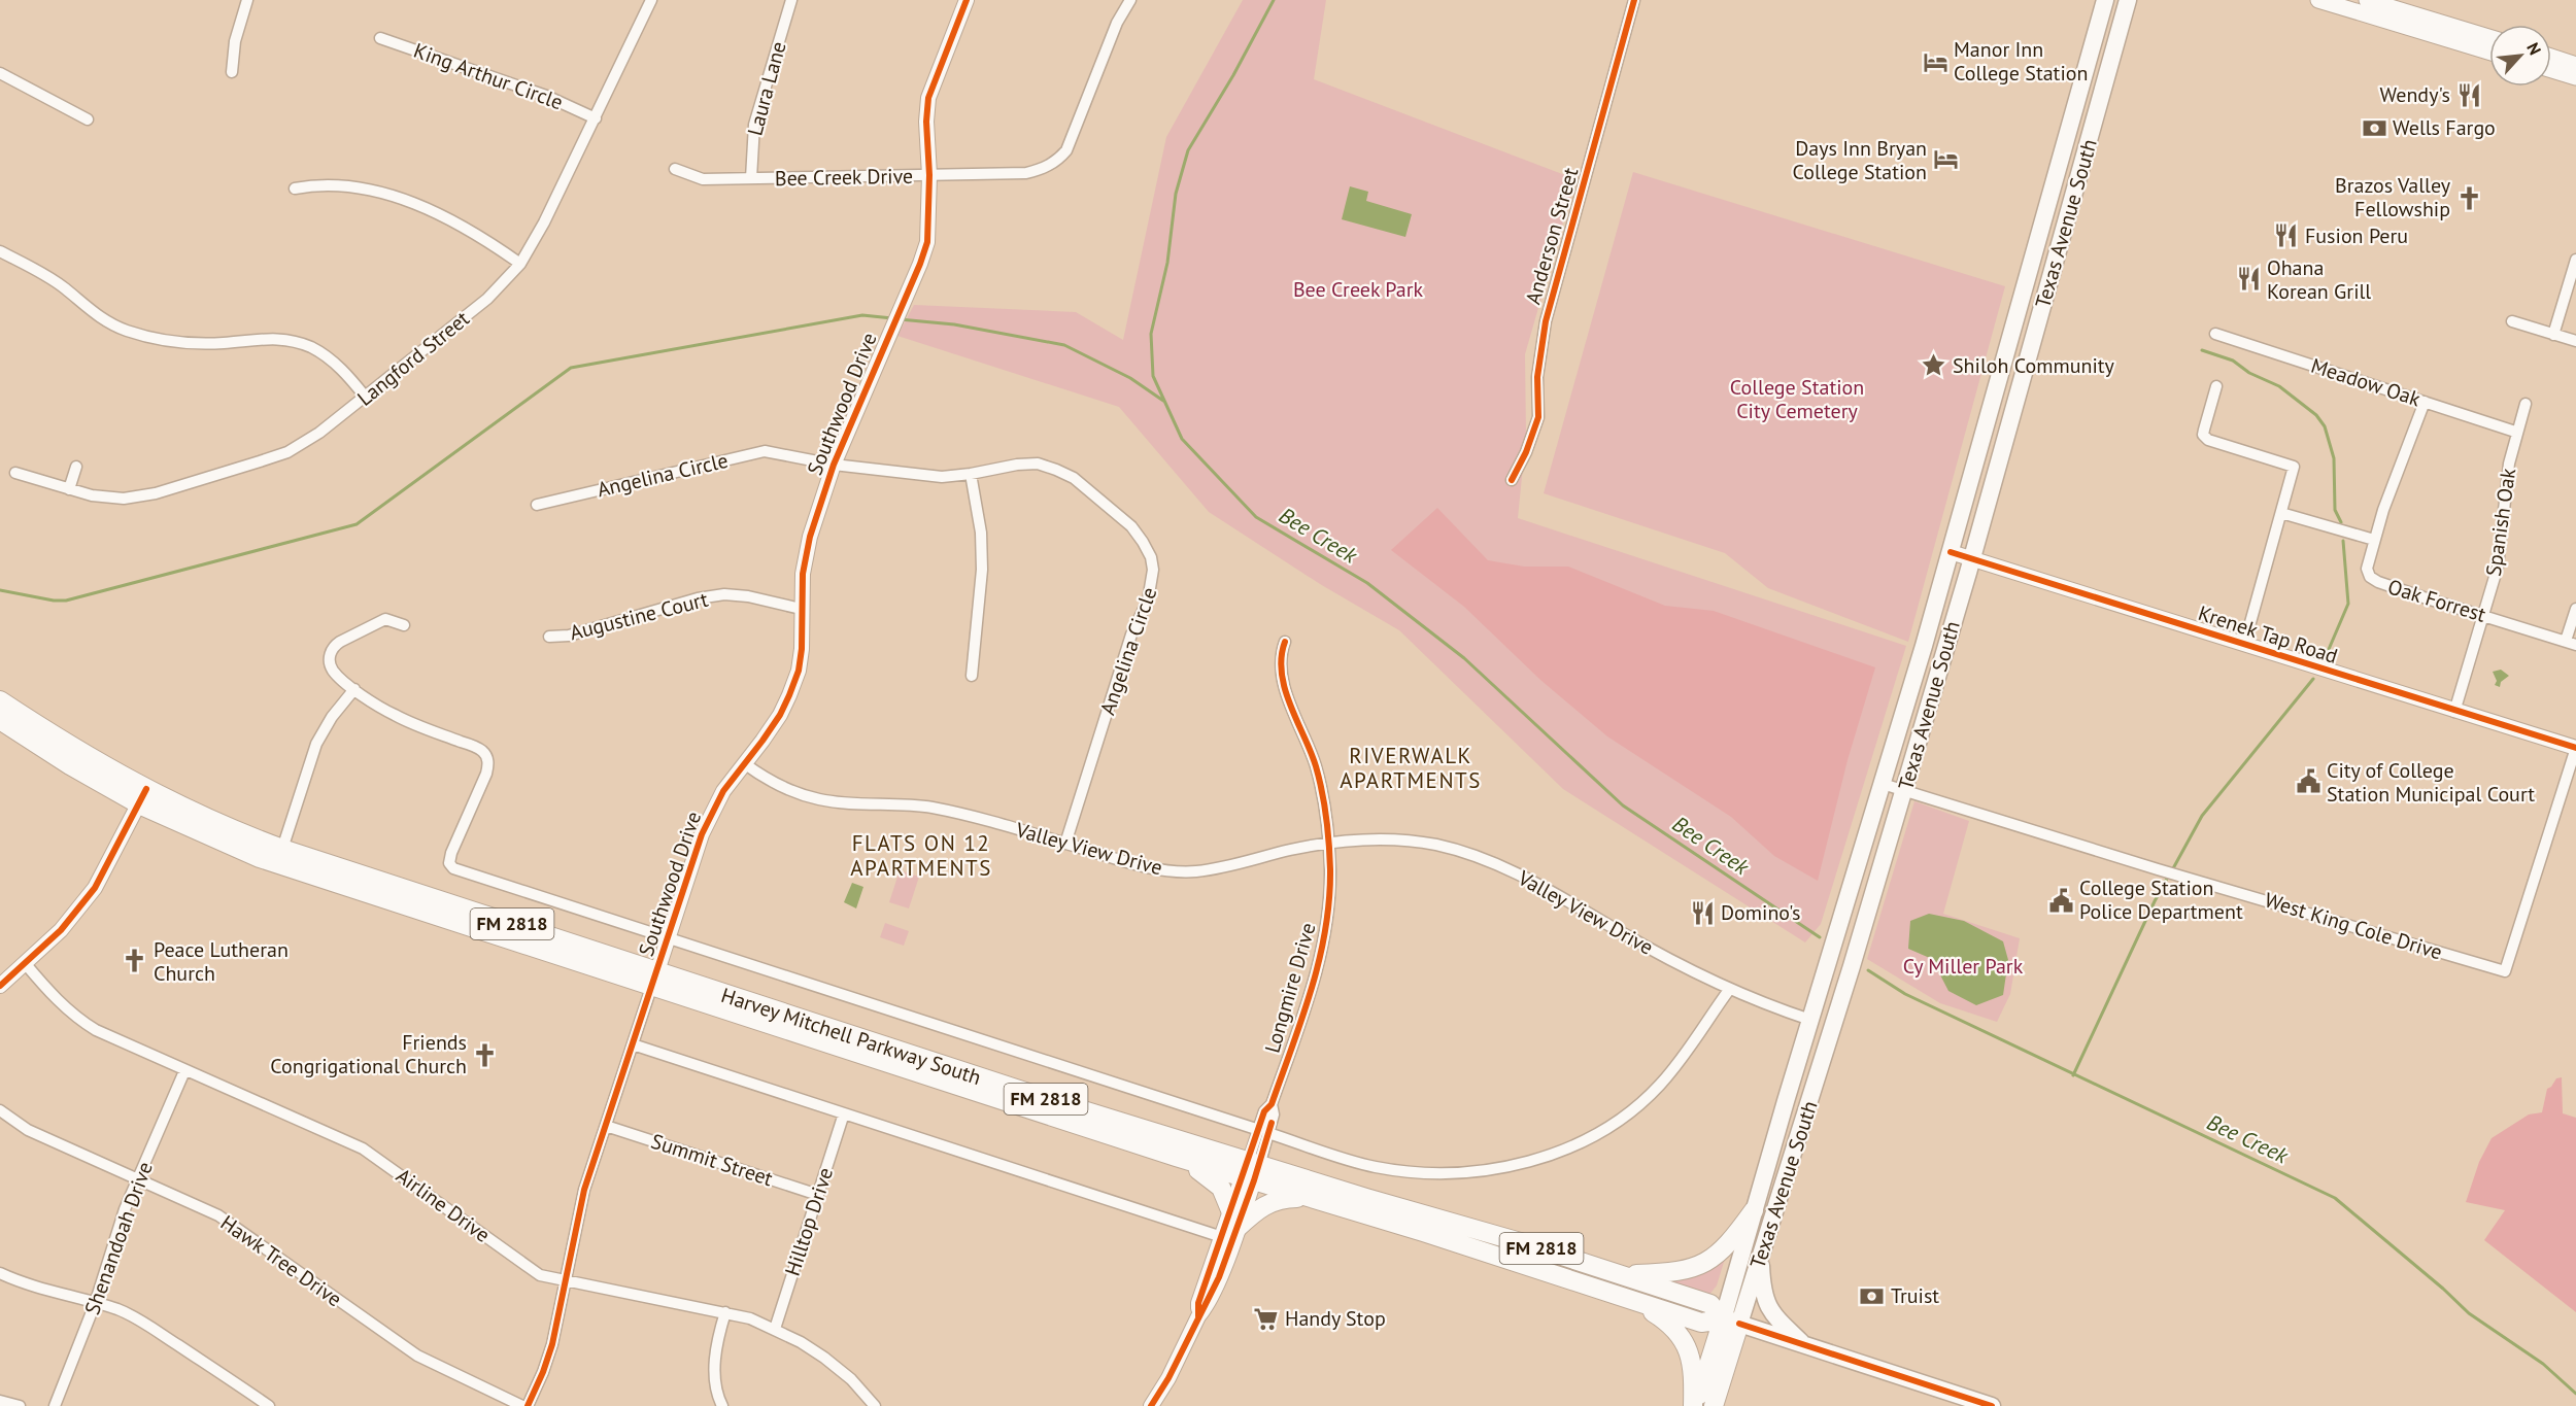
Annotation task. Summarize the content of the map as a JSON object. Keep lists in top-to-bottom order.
{
  "streets": {
    "highway": ["Texas Avenue South", "FM 2818", "Harvey Mitchell Parkway South"],
    "street": [
      "King Arthur Circle",
      "Laura Lane",
      "Bee Creek Drive",
      "Anderson Street",
      "Langford Street",
      "Meadow Oak",
      "Southwood Drive",
      "Angelina Circle",
      "Spanish Oak",
      "Oak Forrest",
      "Augustine Court",
      "Krenek Tap Road",
      "Valley View Drive",
      "West King Cole Drive",
      "Longmire Drive",
      "Summit Street",
      "Airline Drive",
      "Hilltop Drive",
      "Shenandoah Drive",
      "Hawk Tree Drive"
    ]
  },
  "crossings": [
    ["King Arthur Circle", "Langford Street"],
    ["Laura Lane", "Bee Creek Drive"],
    ["Bee Creek Drive", "Southwood Drive"],
    ["Texas Avenue South", "Krenek Tap Road"],
    ["Texas Avenue South", "Valley View Drive"],
    ["Texas Avenue South", "West King Cole Drive"],
    ["Texas Avenue South", "Harvey Mitchell Parkway South"],
    ["Meadow Oak", "Spanish Oak"],
    ["Meadow Oak", "Oak Forrest"],
    ["Southwood Drive", "Angelina Circle"],
    ["Southwood Drive", "Augustine Court"],
    ["Southwood Drive", "Valley View Drive"],
    ["Southwood Drive", "Harvey Mitchell Parkway South"],
    ["Southwood Drive", "Summit Street"],
    ["Southwood Drive", "Airline Drive"],
    ["Angelina Circle", "Valley View Drive"],
    ["Spanish Oak", "Oak Forrest"],
    ["Spanish Oak", "Krenek Tap Road"],
    ["Krenek Tap Road", "West King Cole Drive"],
    ["Valley View Drive", "Longmire Drive"],
    ["Longmire Drive", "Harvey Mitchell Parkway South"],
    ["Summit Street", "Hilltop Drive"],
    ["Airline Drive", "Hilltop Drive"],
    ["Airline Drive", "Shenandoah Drive"],
    ["Shenandoah Drive", "Hawk Tree Drive"]
  ],
  "districts": ["RIVERWALK APARTMENTS", "FLATS ON 12 APARTMENTS"],
  "water": ["Bee Creek"],
  "parks": ["Bee Creek Park", "College Station City Cemetery", "Cy Miller Park"],
  "places": {
    "hotel": ["Manor Inn College Station", "Days Inn Bryan College Station"],
    "restaurant": [
      "Wendy's",
      "Fusion Peru",
      "Ohana Korean Grill",
      "Domino's"
    ],
    "bank": ["Wells Fargo", "Truist"],
    "church": ["Brazos Valley Fellowship", "Peace Lutheran Church", "Friends Congrigational Church"],
    "place": ["Shiloh Community"],
    "public building": ["City of College Station Municipal Court", "College Station Police Department"],
    "supermarket": ["Handy Stop"]
  },
  "north": "top right"
}
